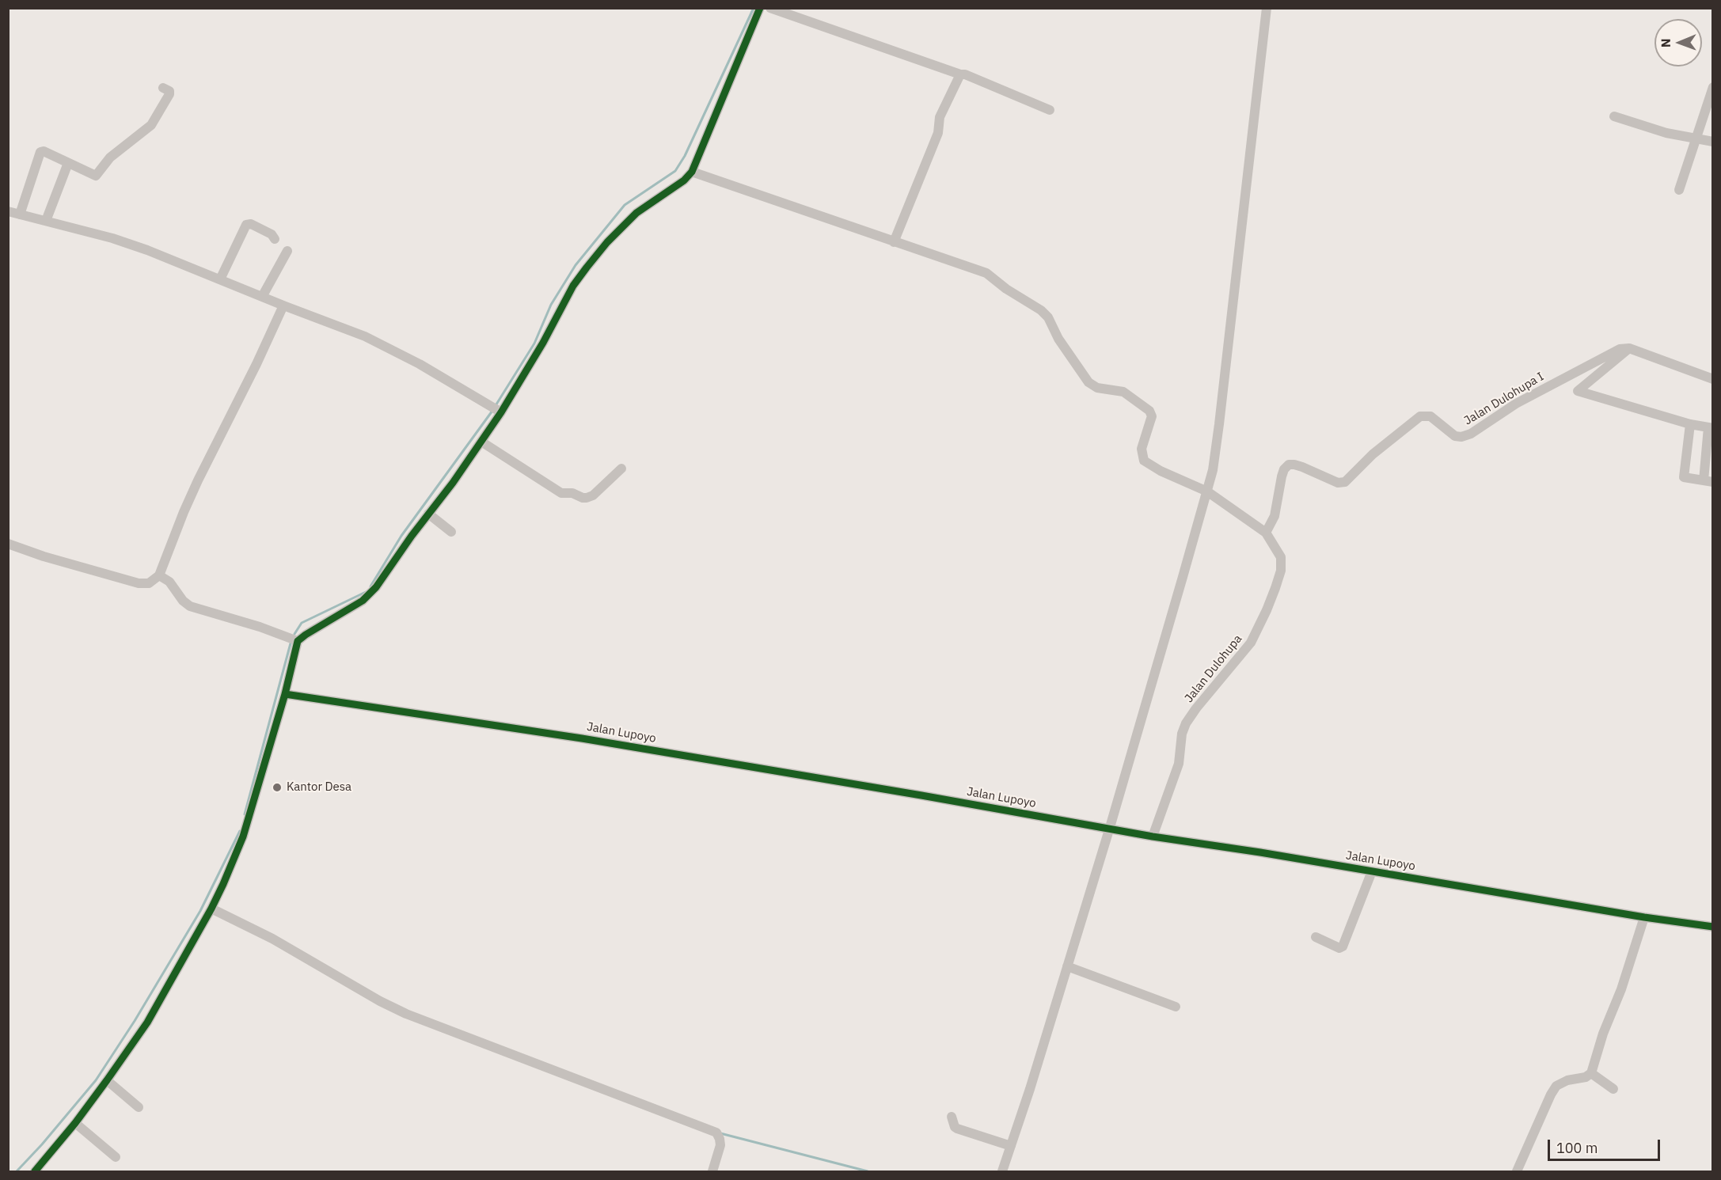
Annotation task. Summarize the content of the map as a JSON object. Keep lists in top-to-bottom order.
{
  "streets": {
    "street": ["Jalan Dulohupa I", "Jalan Dulohupa", "Jalan Lupoyo"]
  },
  "crossings": [
    ["Jalan Dulohupa I", "Jalan Dulohupa"],
    ["Jalan Dulohupa", "Jalan Lupoyo"]
  ],
  "places": ["Kantor Desa"],
  "scale_bar": "100 m",
  "north": "left"
}
